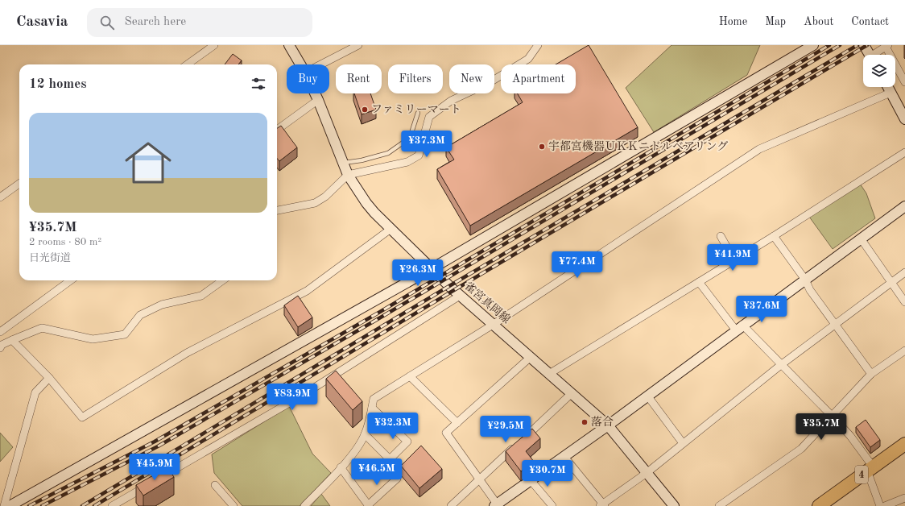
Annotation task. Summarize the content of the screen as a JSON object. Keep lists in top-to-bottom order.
{
  "streets": {
    "highway": ["4"],
    "street": ["雀宮真岡線"]
  },
  "places": ["ファミリーマート", "宇都宮機器ＵＫＫニドルベアリング", "落合"],
  "page": {
    "header": "Casavia",
    "search": "Search here",
    "nav": [
      "Home",
      "Map",
      "About",
      "Contact"
    ],
    "chip": [
      "Buy",
      "Rent",
      "Filters",
      "New",
      "Apartment"
    ],
    "heading": "12 homes",
    "list": [
      {
        "name": "¥35.7M",
        "note": "2 rooms · 80 m² · 日光街道"
      }
    ],
    "price": [
      "¥37.3M",
      "¥41.9M",
      "¥77.4M",
      "¥26.3M",
      "¥37.6M",
      "¥83.9M",
      "¥32.3M",
      "¥35.7M",
      "¥29.5M",
      "¥45.9M",
      "¥46.5M",
      "¥30.7M"
    ]
  }
}
